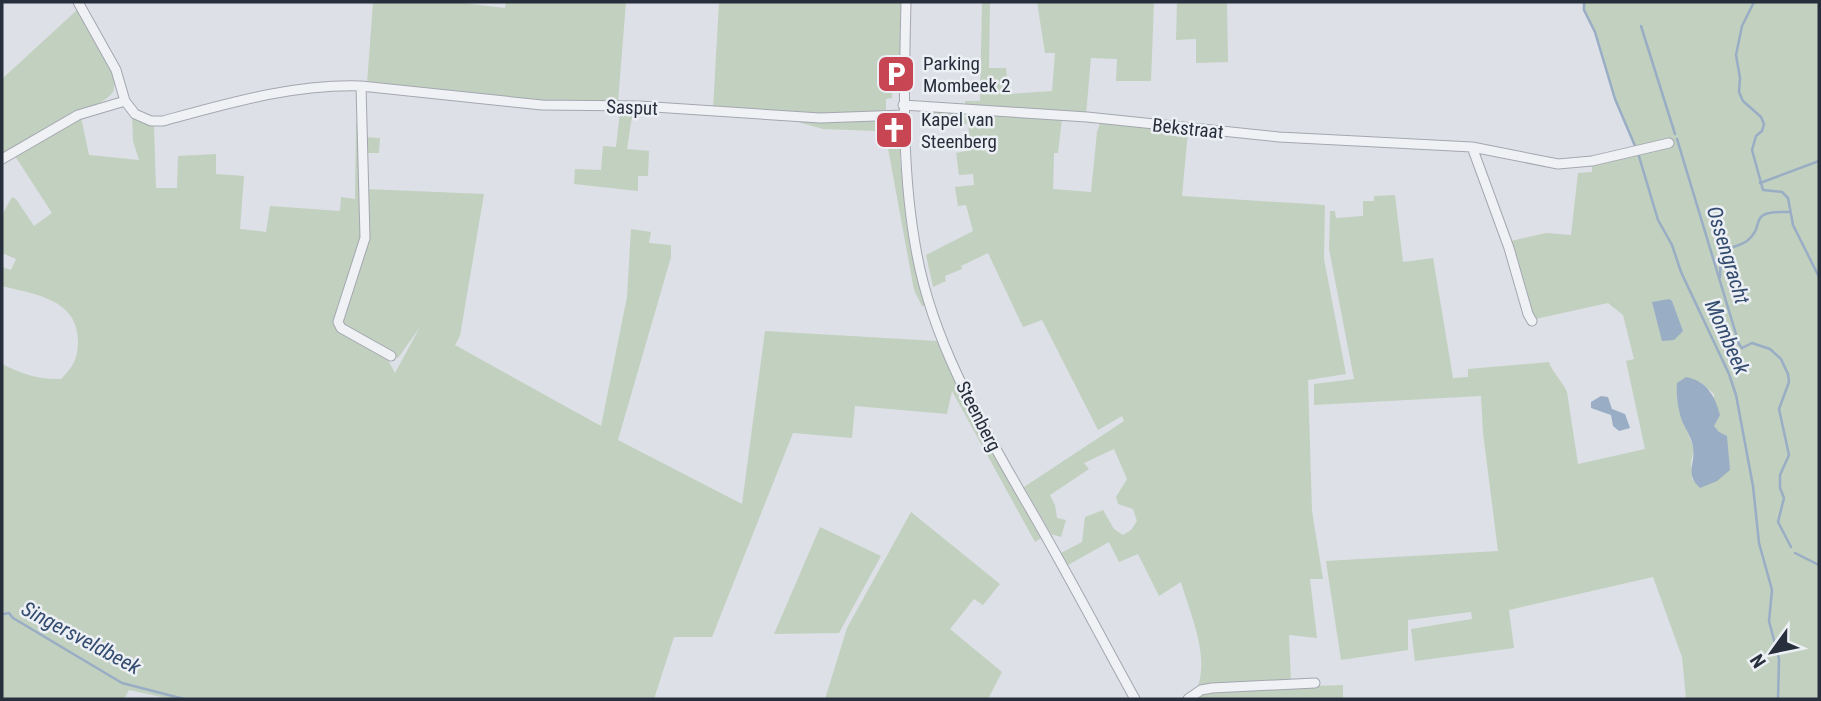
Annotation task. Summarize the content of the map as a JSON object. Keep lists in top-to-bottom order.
{
  "streets": {
    "street": ["Sasput", "Bekstraat", "Steenberg"]
  },
  "crossings": [
    ["Sasput", "Bekstraat"],
    ["Sasput", "Steenberg"],
    ["Bekstraat", "Steenberg"]
  ],
  "water": ["Ossengracht", "Mombeek", "Singersveldbeek"],
  "places": {
    "parking": ["Parking Mombeek 2"],
    "church": ["Kapel van Steenberg"]
  },
  "north": "bottom left"
}
